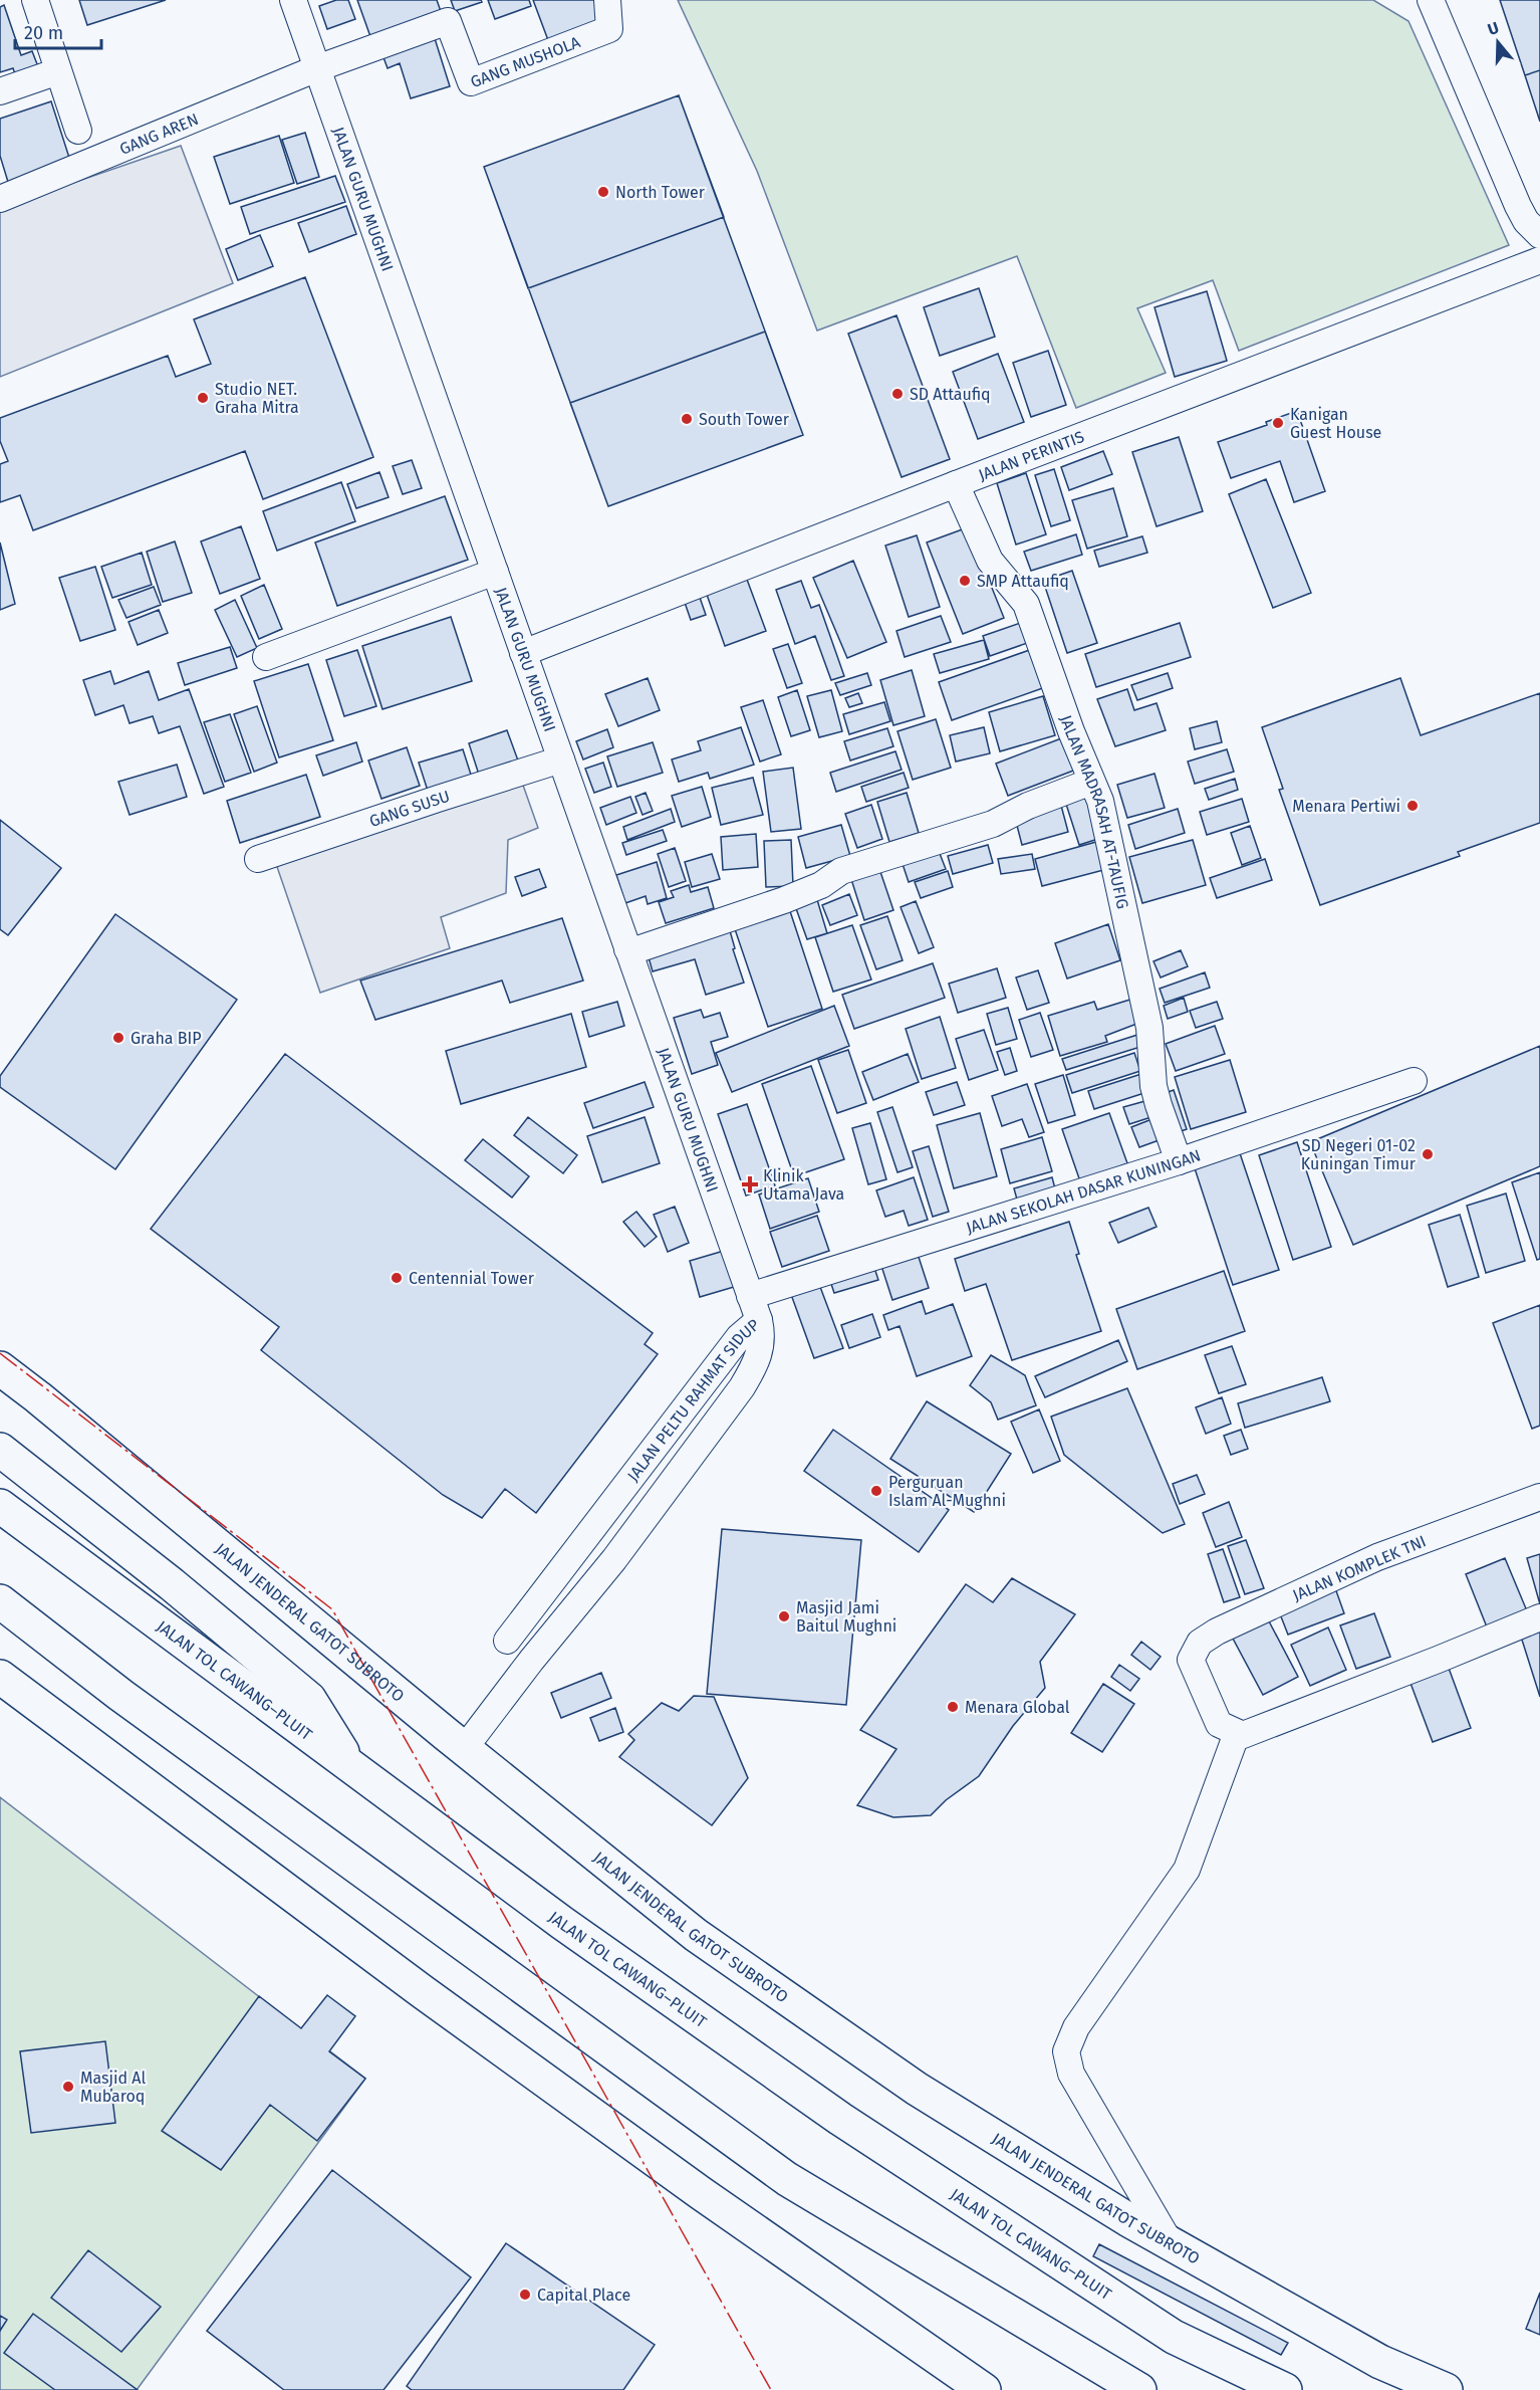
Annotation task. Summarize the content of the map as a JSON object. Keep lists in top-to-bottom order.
{
  "streets": {
    "highway": ["JALAN JENDERAL GATOT SUBROTO", "JALAN TOL CAWANG–PLUIT"],
    "street": [
      "GANG MUSHOLA",
      "GANG AREN",
      "JALAN GURU MUGHNI",
      "JALAN PERINTIS",
      "GANG SUSU",
      "JALAN MADRASAH AT-TAUFIG",
      "JALAN SEKOLAH DASAR KUNINGAN",
      "JALAN PELTU RAHMAT SIDUP",
      "JALAN KOMPLEK TNI"
    ]
  },
  "crossings": [
    ["GANG MUSHOLA", "GANG AREN"],
    ["GANG MUSHOLA", "JALAN GURU MUGHNI"],
    ["GANG AREN", "JALAN GURU MUGHNI"],
    ["JALAN GURU MUGHNI", "JALAN PERINTIS"],
    ["JALAN GURU MUGHNI", "GANG SUSU"],
    ["JALAN GURU MUGHNI", "JALAN SEKOLAH DASAR KUNINGAN"],
    ["JALAN GURU MUGHNI", "JALAN PELTU RAHMAT SIDUP"],
    ["JALAN PERINTIS", "JALAN MADRASAH AT-TAUFIG"],
    ["JALAN MADRASAH AT-TAUFIG", "JALAN SEKOLAH DASAR KUNINGAN"],
    ["JALAN SEKOLAH DASAR KUNINGAN", "JALAN PELTU RAHMAT SIDUP"],
    ["JALAN PELTU RAHMAT SIDUP", "JALAN JENDERAL GATOT SUBROTO"]
  ],
  "places": {
    "other": [
      "North Tower",
      "SD Attaufiq",
      "Studio NET. Graha Mitra",
      "South Tower",
      "Kanigan Guest House",
      "SMP Attaufiq",
      "Menara Pertiwi",
      "Graha BIP",
      "SD Negeri 01-02 Kuningan Timur",
      "Centennial Tower",
      "Perguruan Islam Al-Mughni",
      "Masjid Jami Baitul Mughni",
      "Menara Global",
      "Masjid Al Mubaroq",
      "Capital Place"
    ],
    "health": ["Klinik Utama Java"]
  },
  "scale_bar": "20 m",
  "north": "top"
}
